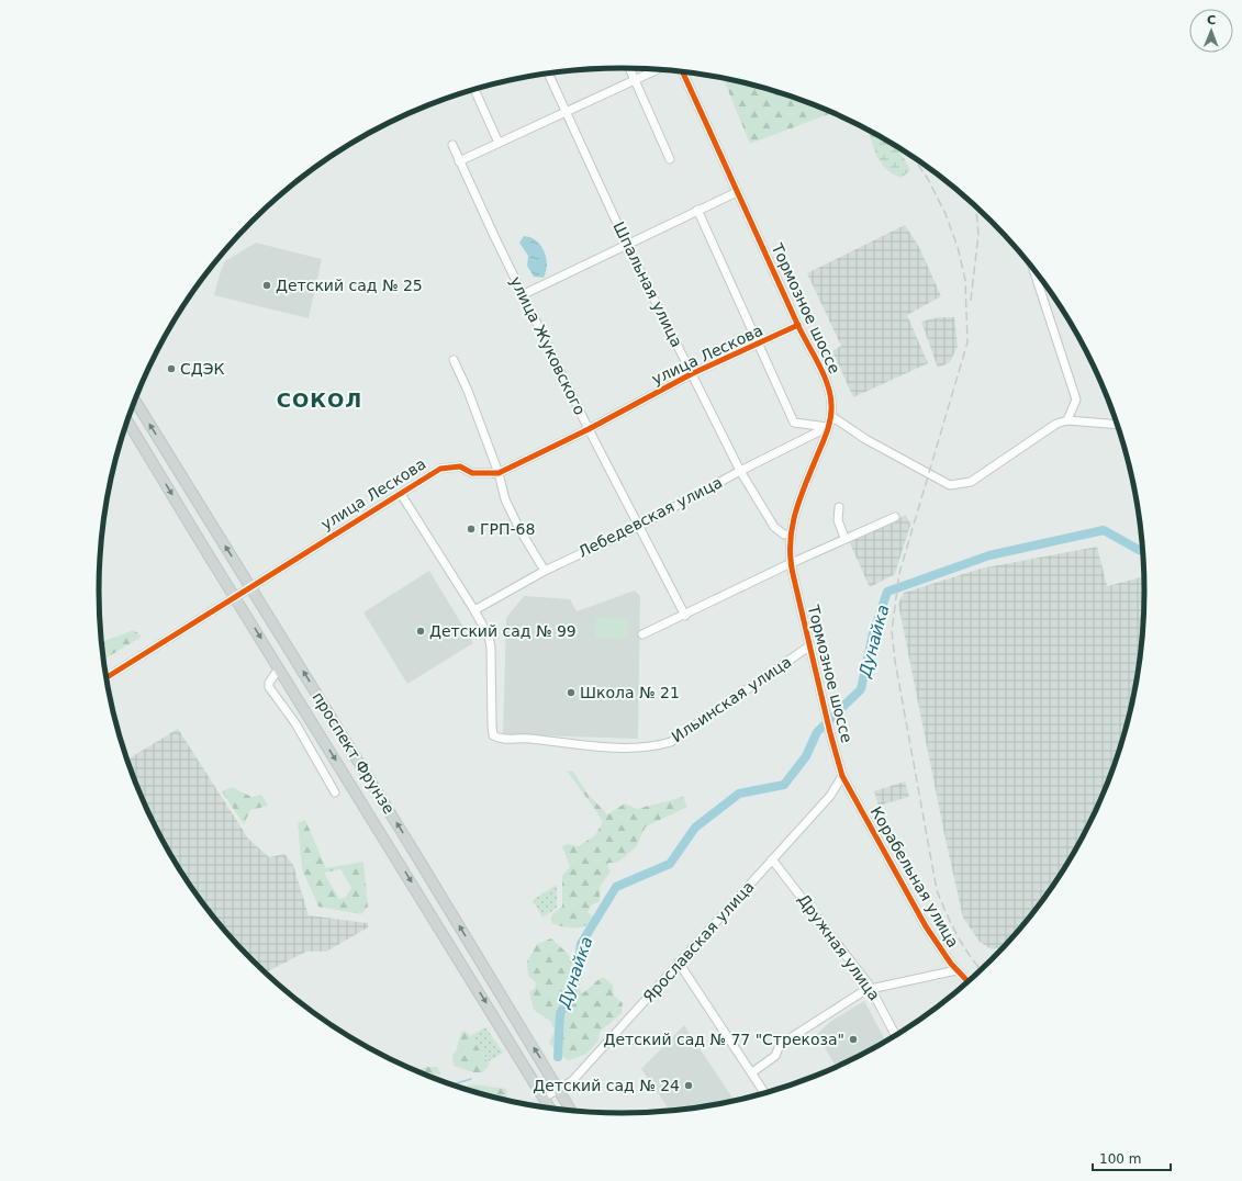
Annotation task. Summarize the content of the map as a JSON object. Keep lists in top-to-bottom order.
{
  "streets": {
    "main road": ["проспект Фрунзе"],
    "street": [
      "Шпальная улица",
      "Тормозное шоссе",
      "улица Жуковского",
      "улица Лескова",
      "Лебедевская улица",
      "Ильинская улица",
      "Корабельная улица",
      "Ярославская улица",
      "Дружная улица"
    ]
  },
  "crossings": [
    ["Шпальная улица", "Тормозное шоссе"],
    ["Шпальная улица", "улица Лескова"],
    ["Шпальная улица", "Лебедевская улица"],
    ["Тормозное шоссе", "улица Лескова"],
    ["Тормозное шоссе", "Лебедевская улица"],
    ["Тормозное шоссе", "Ильинская улица"],
    ["Тормозное шоссе", "Корабельная улица"],
    ["Тормозное шоссе", "Ярославская улица"],
    ["улица Жуковского", "улица Лескова"],
    ["улица Жуковского", "Лебедевская улица"],
    ["улица Лескова", "проспект Фрунзе"],
    ["Лебедевская улица", "Ильинская улица"],
    ["проспект Фрунзе", "Ярославская улица"],
    ["Корабельная улица", "Ярославская улица"],
    ["Ярославская улица", "Дружная улица"]
  ],
  "districts": ["СОКОЛ"],
  "water": ["Дунайка"],
  "places": [
    "Детский сад № 25",
    "СДЭК",
    "ГРП-68",
    "Детский сад № 99",
    "Школа № 21",
    "Детский сад № 77 \"Стрекоза\"",
    "Детский сад № 24"
  ],
  "scale_bar": "100 m",
  "north": "top"
}
